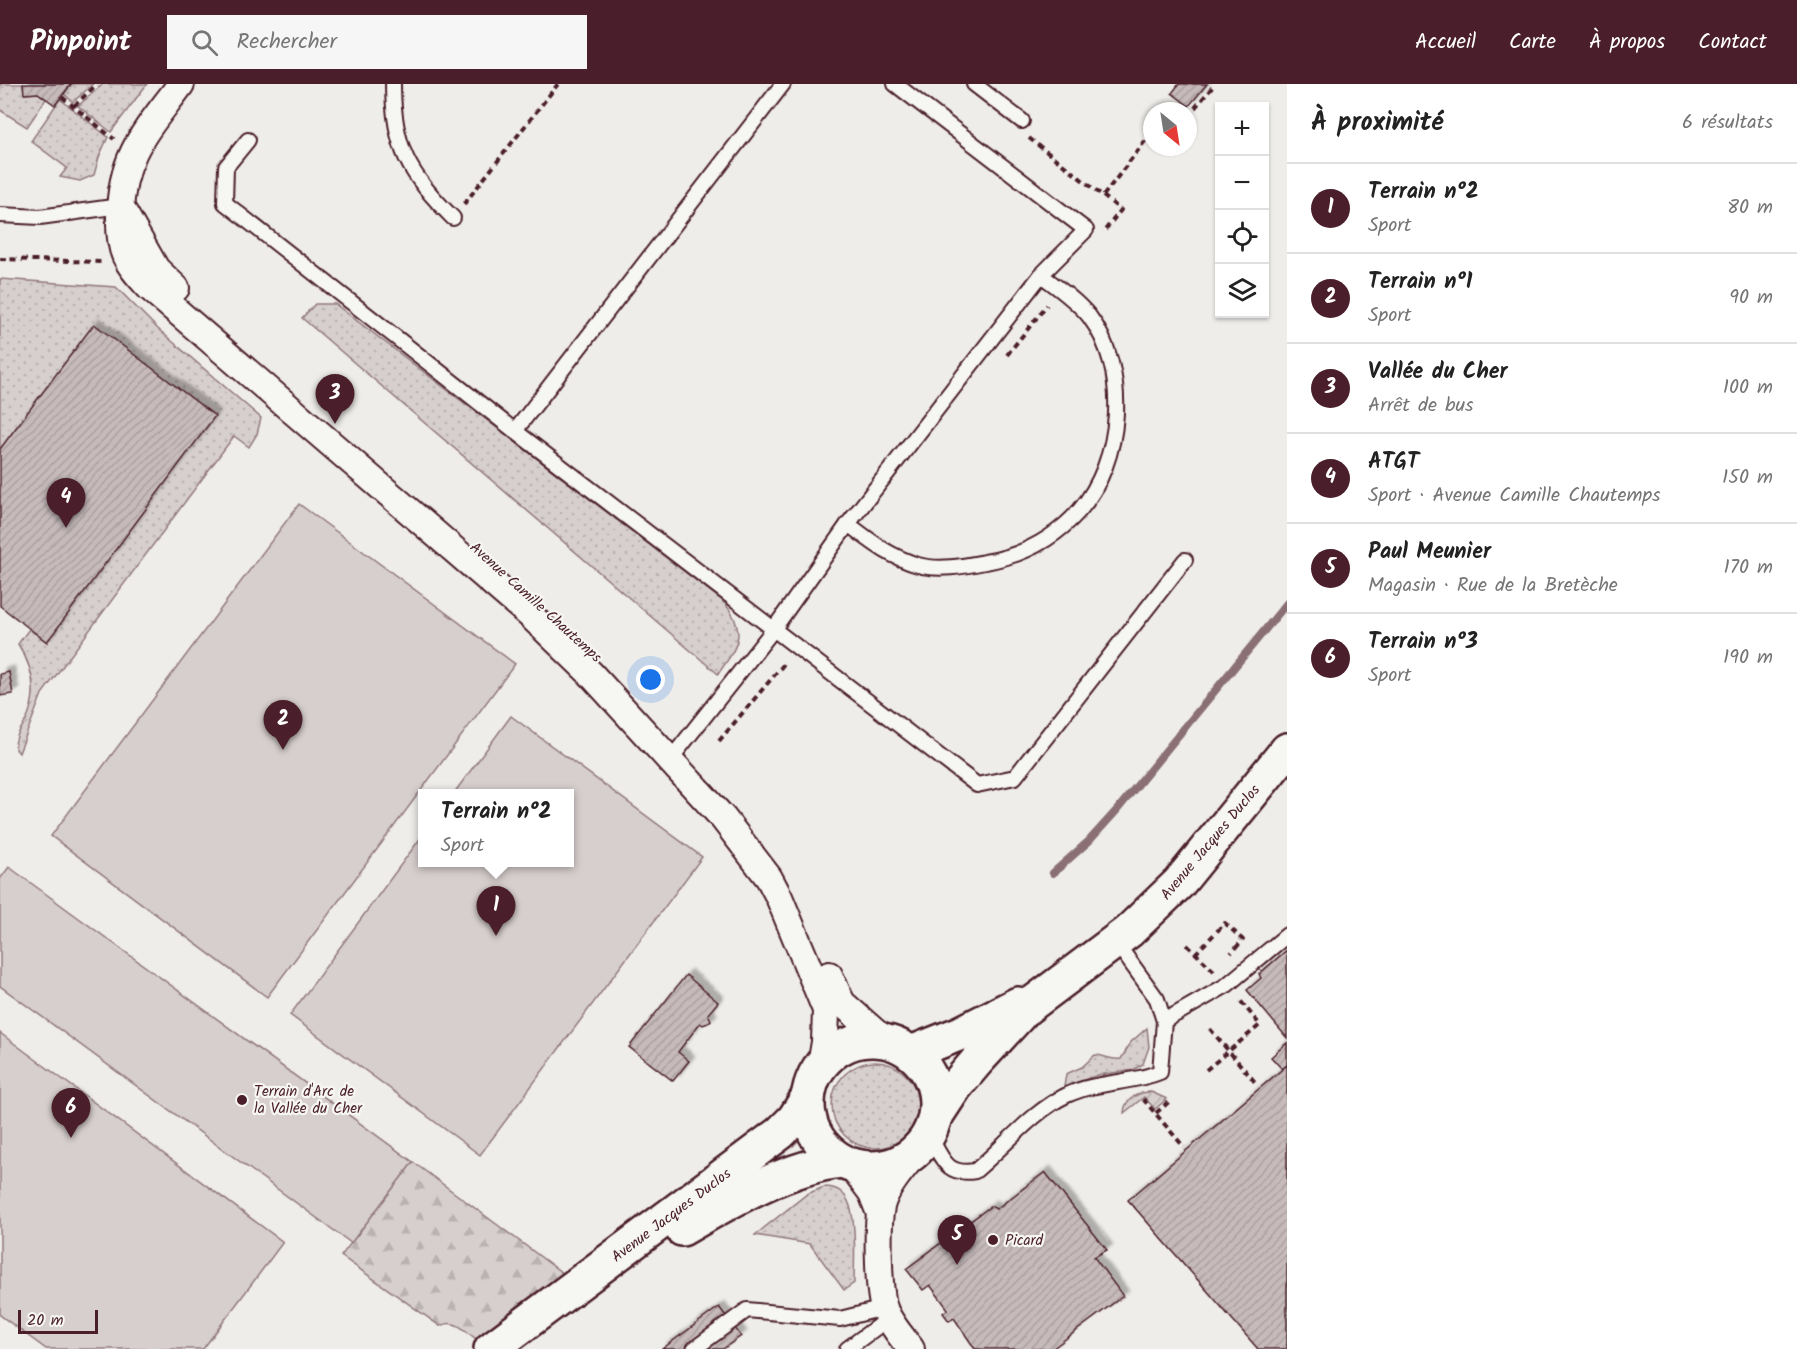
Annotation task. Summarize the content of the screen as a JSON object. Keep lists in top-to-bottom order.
{
  "streets": {
    "main road": ["Avenue Jacques Duclos"],
    "street": ["Avenue Camille Chautemps"]
  },
  "crossings": [
    ["Avenue Camille Chautemps", "Avenue Jacques Duclos"]
  ],
  "places": ["Terrain d'Arc de la Vallée du Cher", "Picard"],
  "scale_bar": "20 m",
  "north": "bottom right",
  "page": {
    "header": "Pinpoint",
    "search": "Rechercher",
    "nav": [
      "Accueil",
      "Carte",
      "À propos",
      "Contact"
    ],
    "heading": ["À proximité", "6 résultats"],
    "map_buttons": ["+", "−"],
    "list": [
      {
        "mark": "1",
        "name": "Terrain n°2",
        "note": "Sport",
        "value": "80 m"
      },
      {
        "mark": "2",
        "name": "Terrain n°1",
        "note": "Sport",
        "value": "90 m"
      },
      {
        "mark": "3",
        "name": "Vallée du Cher",
        "note": "Arrêt de bus",
        "value": "100 m"
      },
      {
        "mark": "4",
        "name": "ATGT",
        "note": "Sport · Avenue Camille Chautemps",
        "value": "150 m"
      },
      {
        "mark": "5",
        "name": "Paul Meunier",
        "note": "Magasin · Rue de la Bretèche",
        "value": "170 m"
      },
      {
        "mark": "6",
        "name": "Terrain n°3",
        "note": "Sport",
        "value": "190 m"
      }
    ],
    "pins": [
      "3",
      "4",
      "2",
      "1",
      "6",
      "5"
    ],
    "popup": ["Terrain n°2", "Sport"],
    "scale": "20 m"
  }
}
